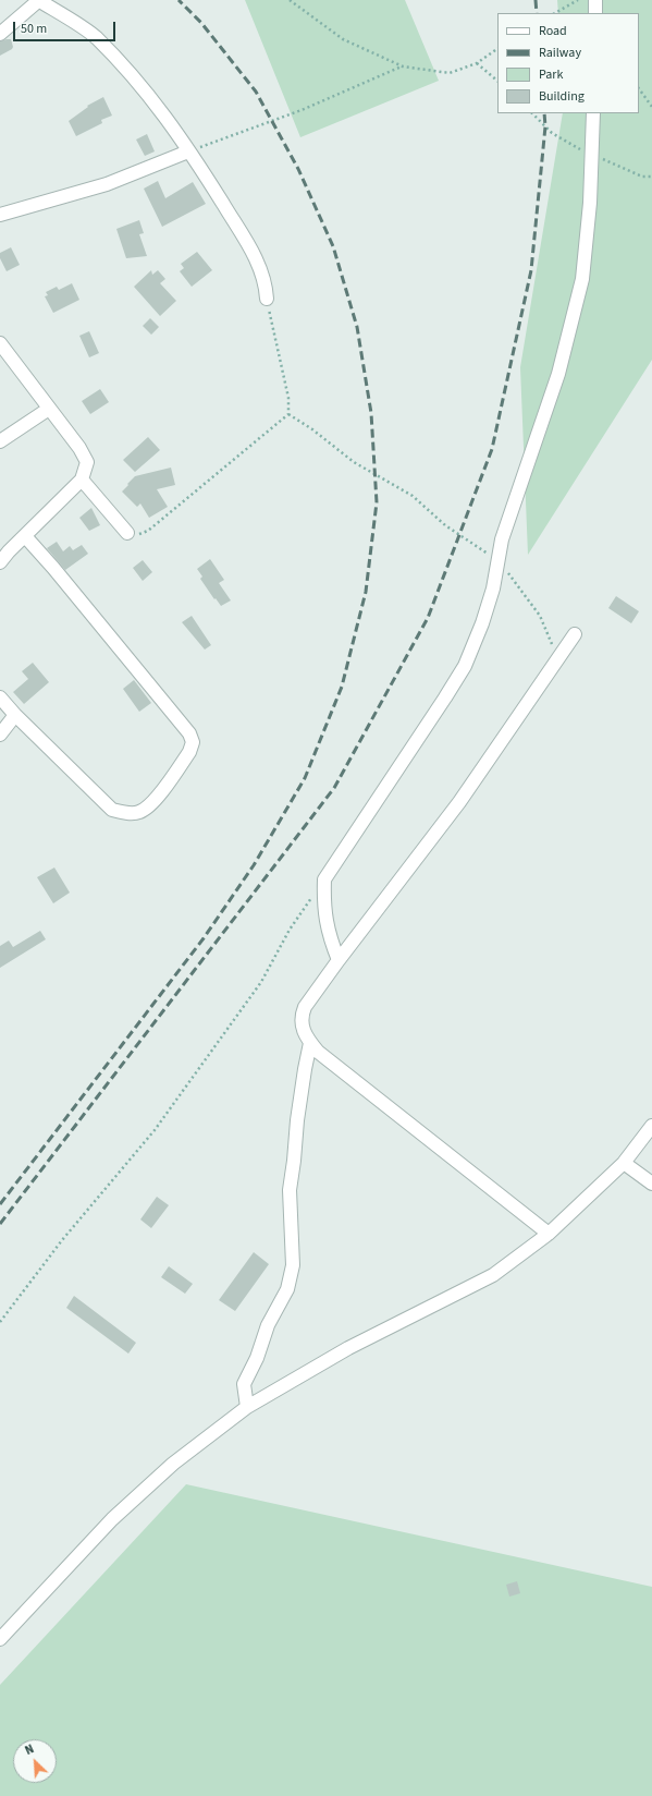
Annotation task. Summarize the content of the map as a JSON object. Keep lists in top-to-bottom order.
{
  "legend": [
    "Road",
    "Railway",
    "Park",
    "Building"
  ],
  "scale_bar": "50 m",
  "north": "top left"
}
